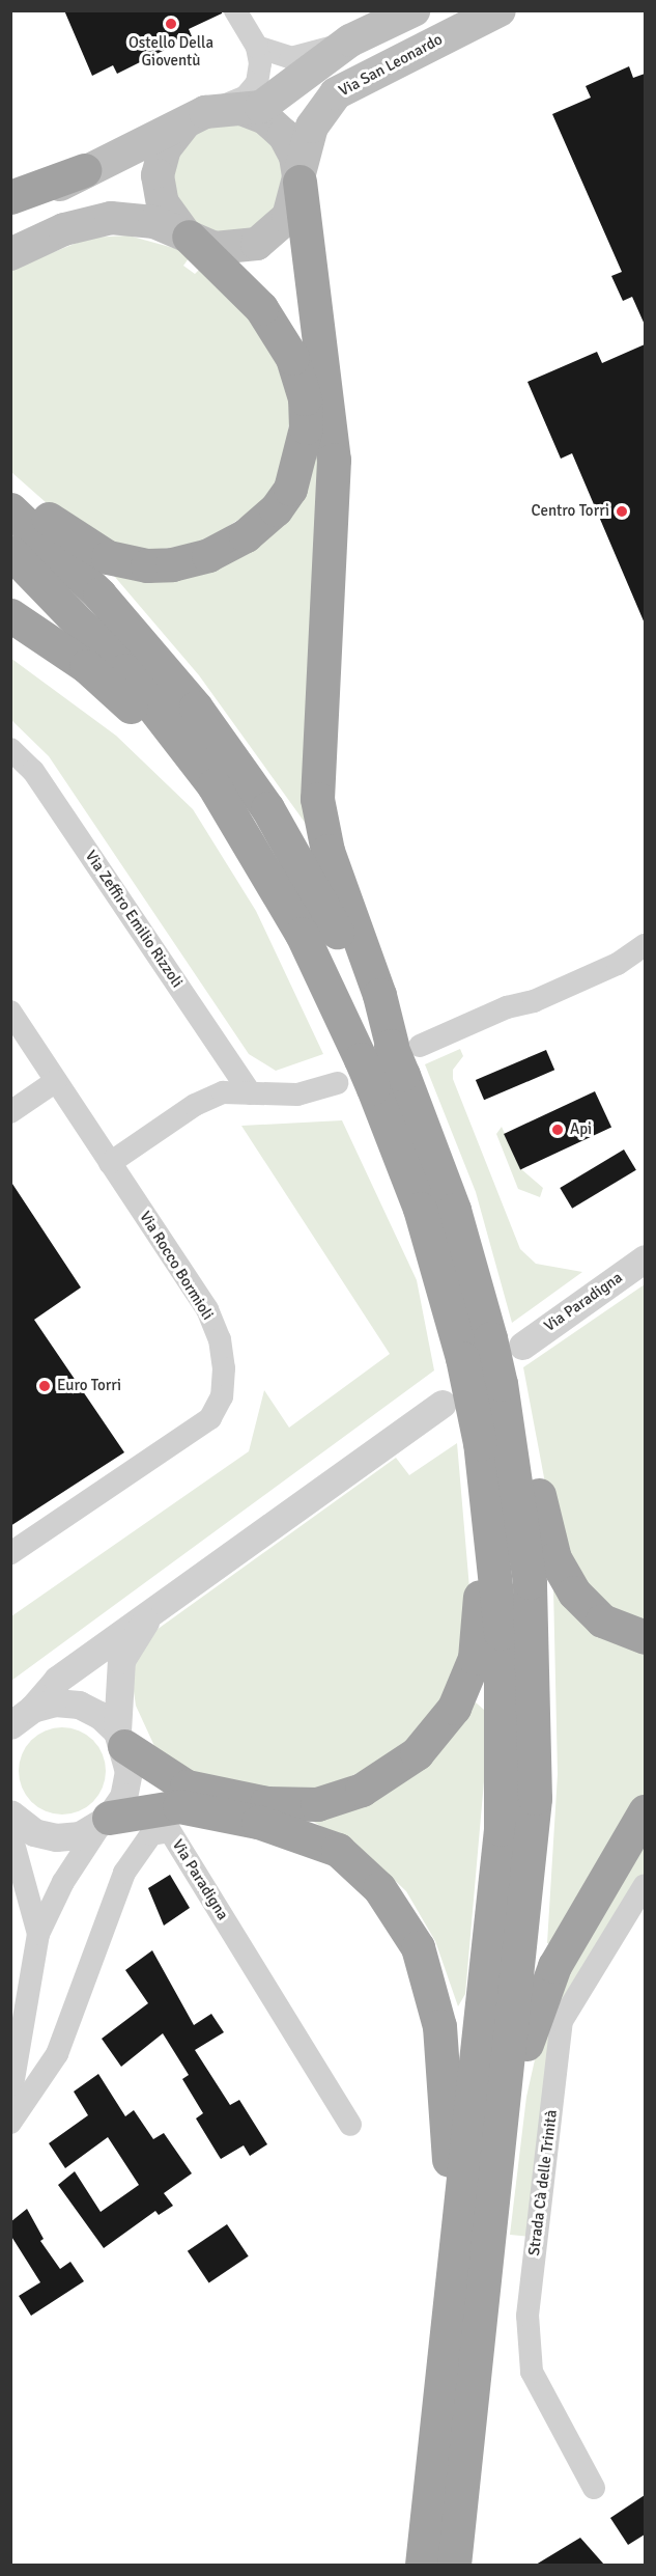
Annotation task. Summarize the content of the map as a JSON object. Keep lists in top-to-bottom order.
{
  "streets": {
    "main road": ["Via San Leonardo"],
    "street": [
      "Via Zeffiro Emilio Rizzoli",
      "Via Rocco Bormioli",
      "Via Paradigna",
      "Strada Cà delle Trinità"
    ]
  },
  "places": [
    "Ostello Della Gioventù",
    "Centro Torri",
    "Api",
    "Euro Torri"
  ]
}
